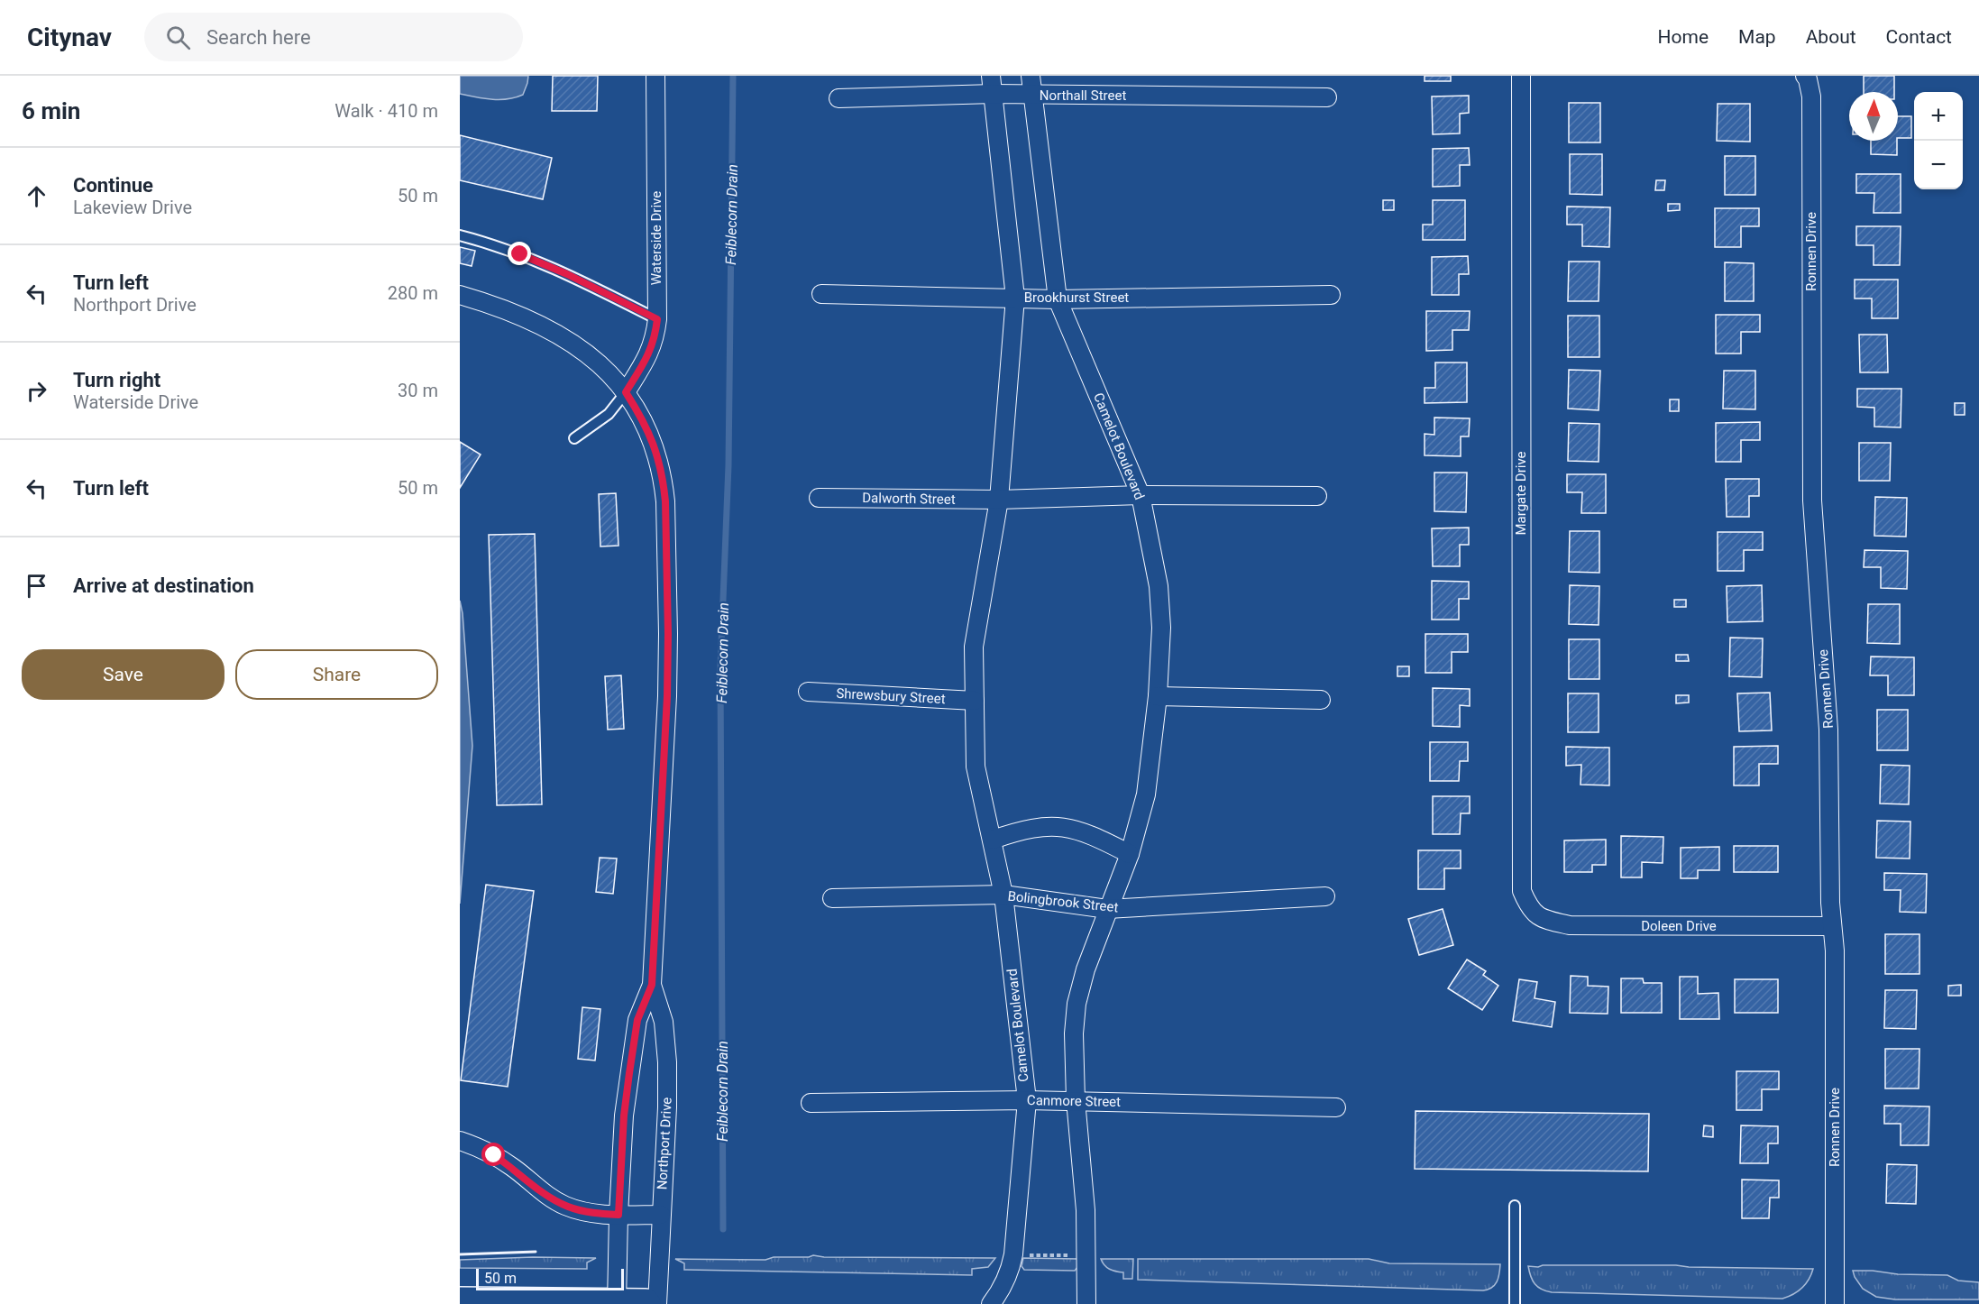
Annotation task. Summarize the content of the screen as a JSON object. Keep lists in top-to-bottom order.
{
  "streets": {
    "street": [
      "Northall Street",
      "Waterside Drive",
      "Ronnen Drive",
      "Brookhurst Street",
      "Camelot Boulevard",
      "Margate Drive",
      "Dalworth Street",
      "Shrewsbury Street",
      "Bolingbrook Street",
      "Doleen Drive",
      "Canmore Street",
      "Northport Drive"
    ]
  },
  "crossings": [
    ["Northall Street", "Camelot Boulevard"],
    ["Waterside Drive", "Northport Drive"],
    ["Ronnen Drive", "Doleen Drive"],
    ["Brookhurst Street", "Camelot Boulevard"],
    ["Camelot Boulevard", "Dalworth Street"],
    ["Camelot Boulevard", "Shrewsbury Street"],
    ["Camelot Boulevard", "Bolingbrook Street"],
    ["Camelot Boulevard", "Canmore Street"],
    ["Margate Drive", "Doleen Drive"]
  ],
  "water": ["Feiblecorn Drain"],
  "scale_bar": "50 m",
  "north": "top",
  "page": {
    "header": "Citynav",
    "search": "Search here",
    "nav": [
      "Home",
      "Map",
      "About",
      "Contact"
    ],
    "heading": ["6 min", "Walk · 410 m"],
    "map_buttons": ["+", "−"],
    "list": [
      ["Continue", "Lakeview Drive", "50 m"],
      ["Turn left", "Northport Drive", "280 m"],
      ["Turn right", "Waterside Drive", "30 m"],
      ["Turn left", "50 m"],
      "Arrive at destination"
    ],
    "buttons": ["Save", "Share"],
    "scale": "50 m"
  }
}
